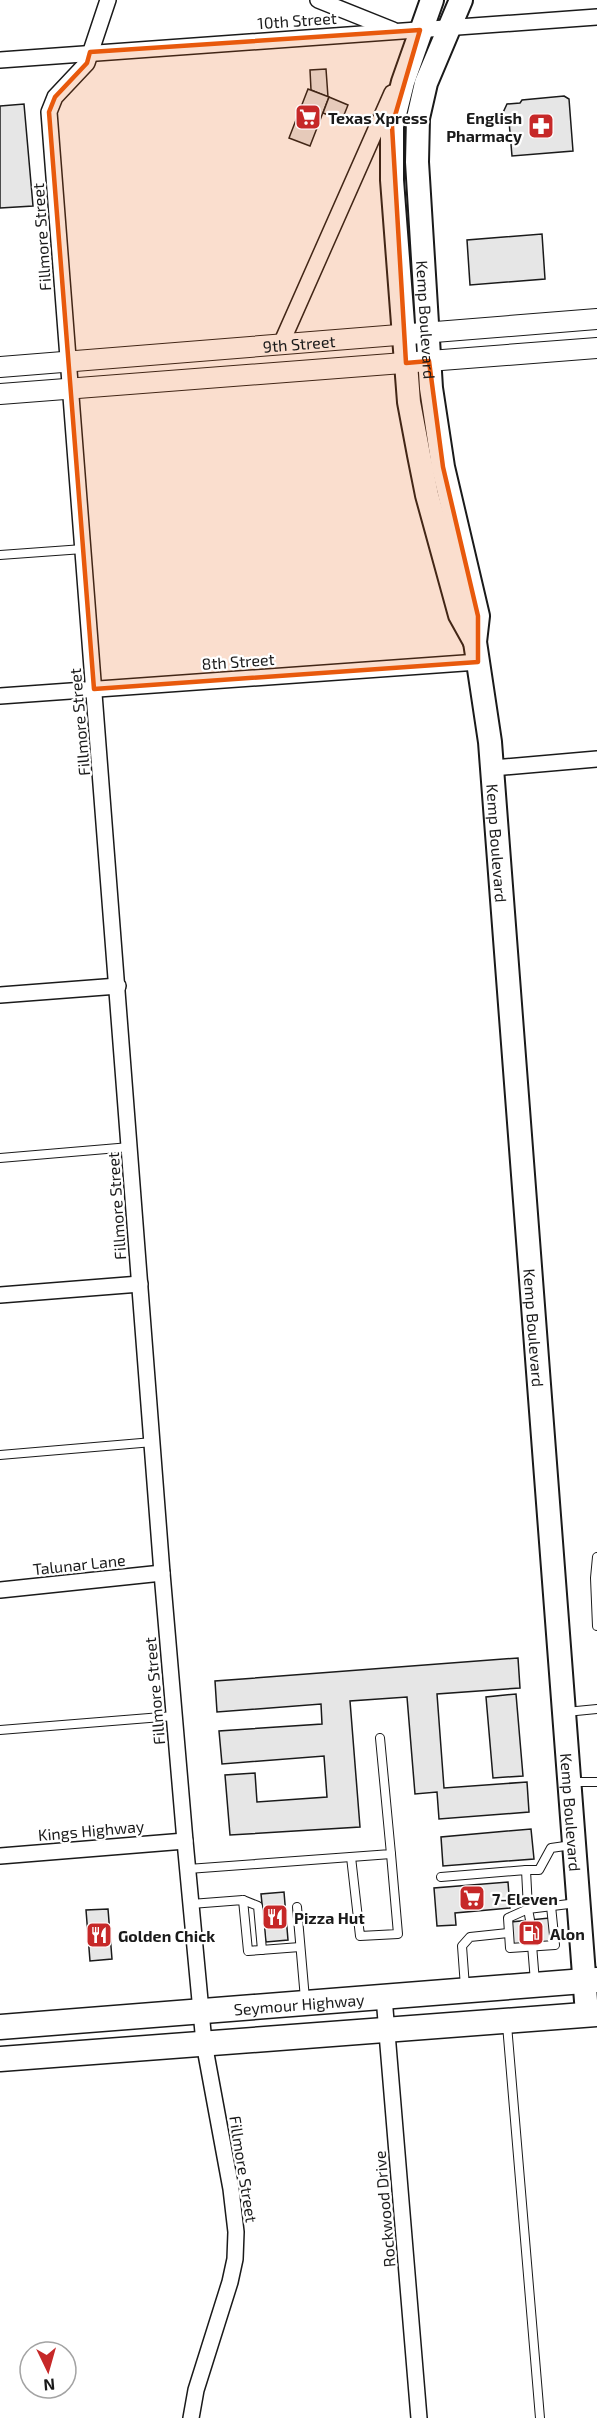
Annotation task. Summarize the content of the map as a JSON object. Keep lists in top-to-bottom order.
{
  "streets": {
    "main road": ["Kemp Boulevard", "Seymour Highway"],
    "street": [
      "10th Street",
      "Fillmore Street",
      "9th Street",
      "8th Street",
      "Talunar Lane",
      "Kings Highway",
      "Rockwood Drive"
    ]
  },
  "crossings": [
    ["10th Street", "Fillmore Street"],
    ["10th Street", "Kemp Boulevard"],
    ["Fillmore Street", "9th Street"],
    ["Fillmore Street", "8th Street"],
    ["Fillmore Street", "Talunar Lane"],
    ["Fillmore Street", "Kings Highway"],
    ["Fillmore Street", "Seymour Highway"],
    ["Kemp Boulevard", "9th Street"],
    ["Kemp Boulevard", "8th Street"],
    ["Kemp Boulevard", "Seymour Highway"],
    ["Seymour Highway", "Rockwood Drive"]
  ],
  "places": {
    "supermarket": ["Texas Xpress", "7-Eleven"],
    "pharmacy": ["English Pharmacy"],
    "restaurant": ["Pizza Hut", "Golden Chick"],
    "fuel station": ["Alon"]
  },
  "north": "bottom"
}
